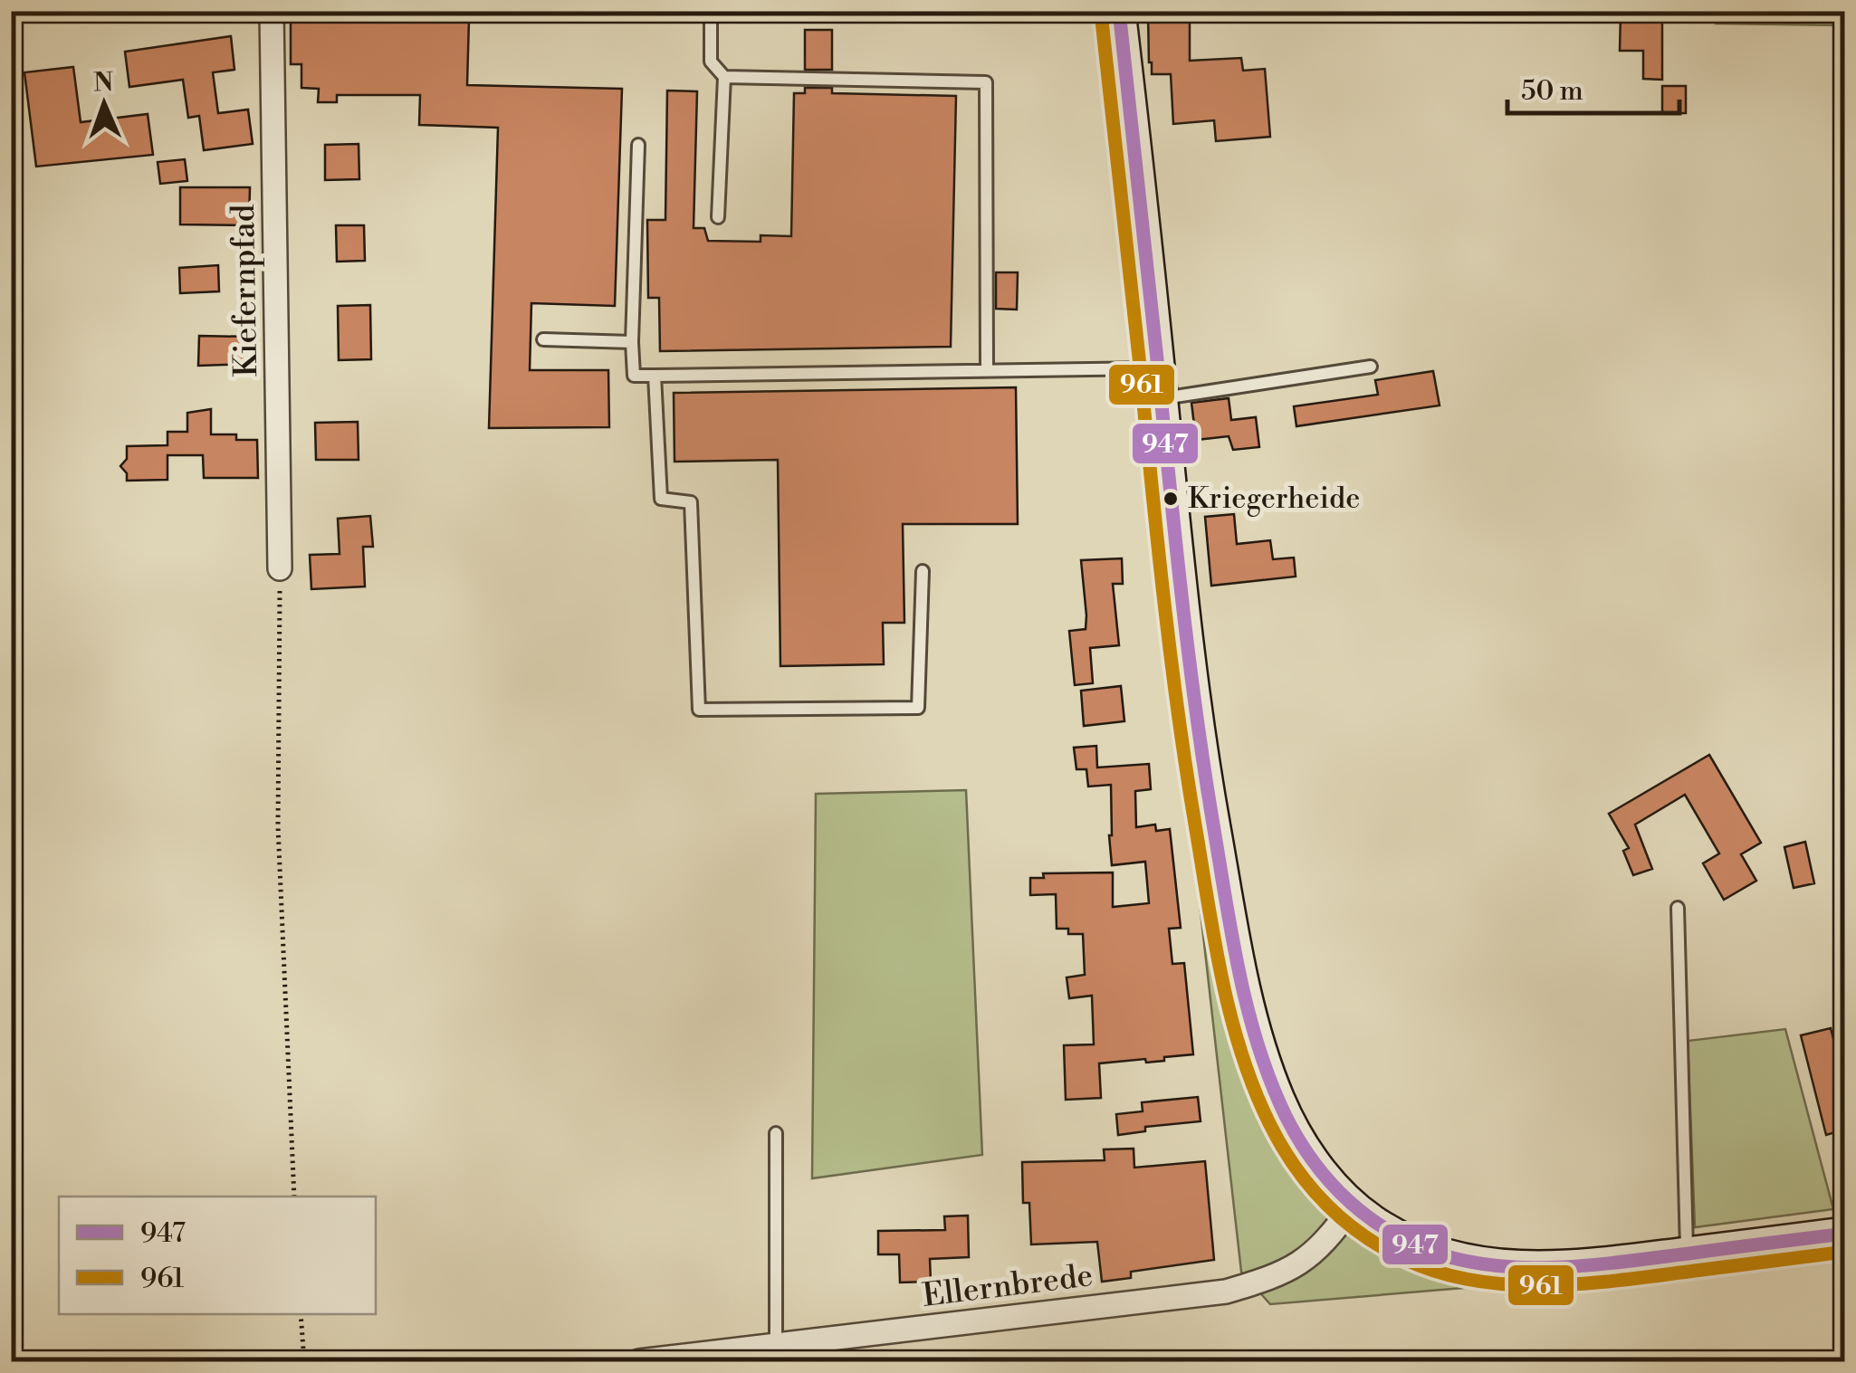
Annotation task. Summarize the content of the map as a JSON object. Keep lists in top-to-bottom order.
{
  "streets": {
    "street": ["Kiefernpfad", "Ellernbrede"]
  },
  "places": ["Kriegerheide"],
  "lines": ["transit line 947", "transit line 961"],
  "legend": ["947", "961"],
  "scale_bar": "50 m",
  "north": "top"
}
